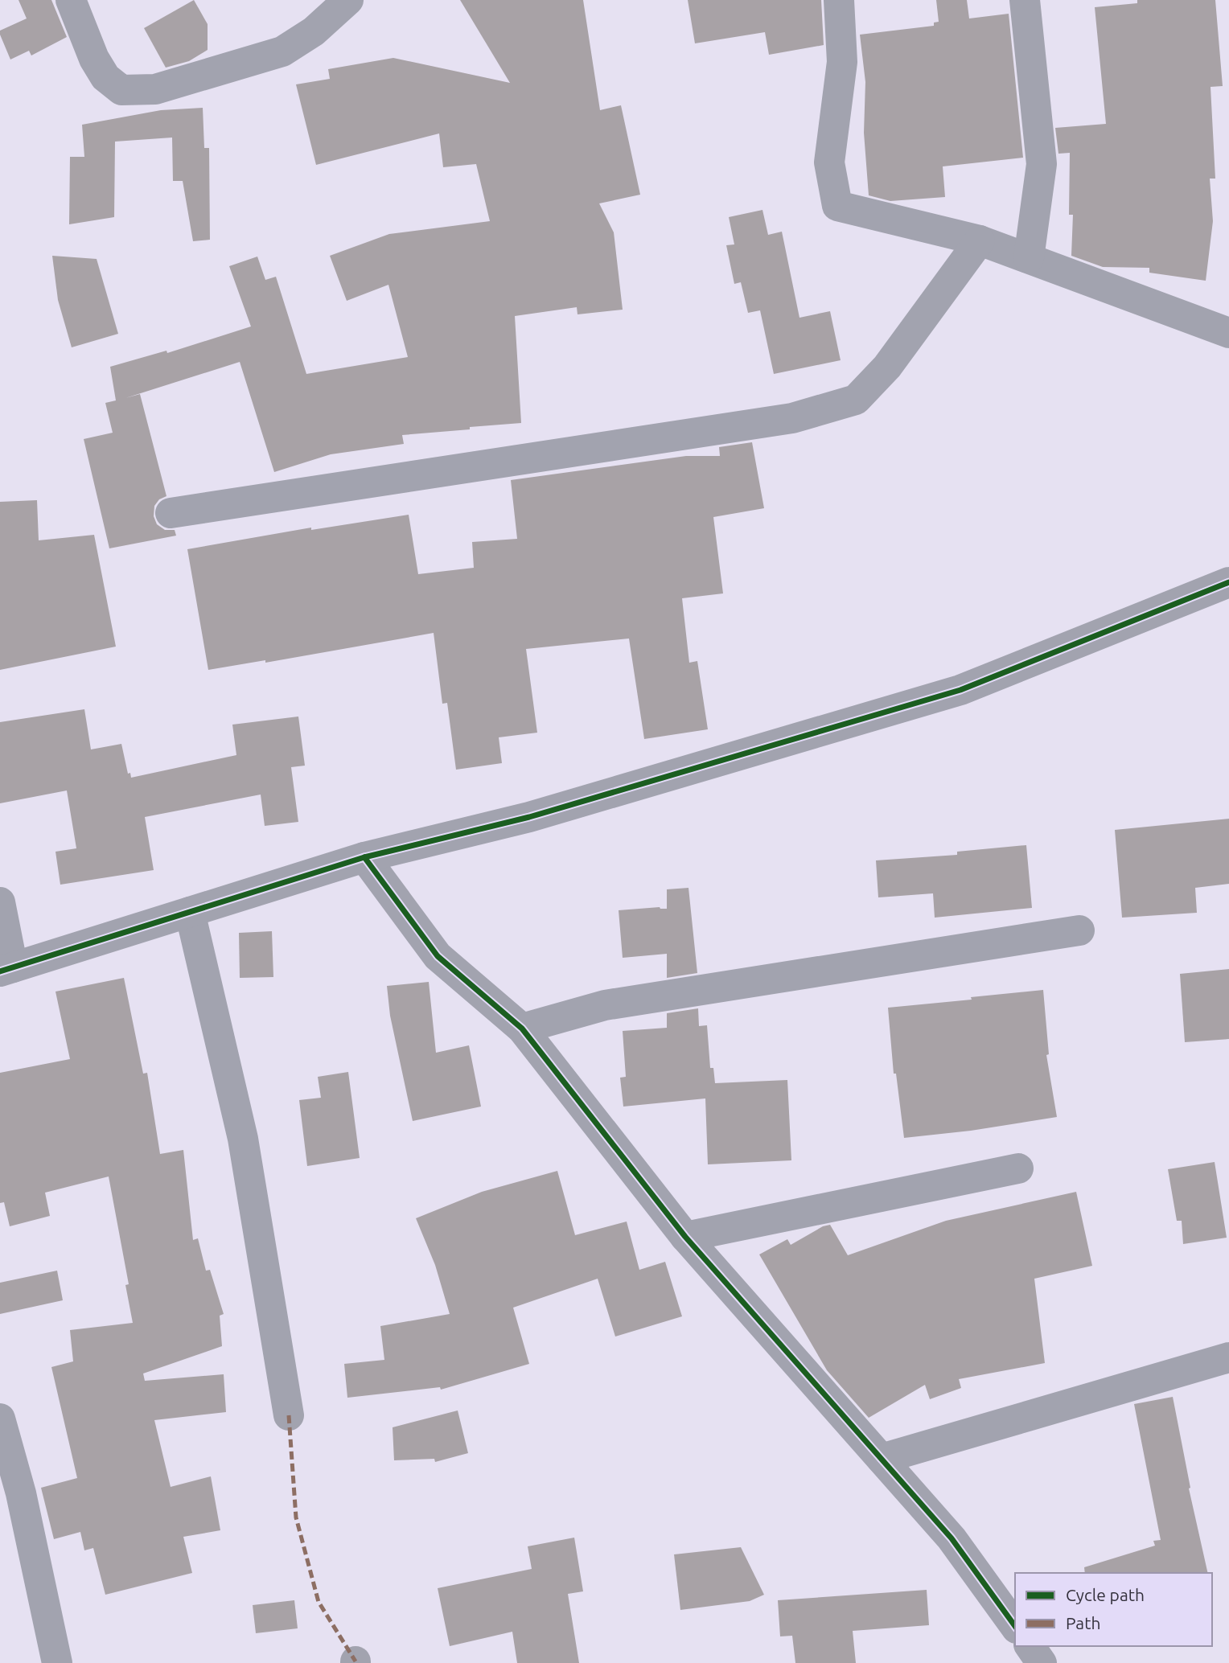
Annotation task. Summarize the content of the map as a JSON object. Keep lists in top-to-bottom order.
{
  "legend": ["Cycle path", "Path"]
}
